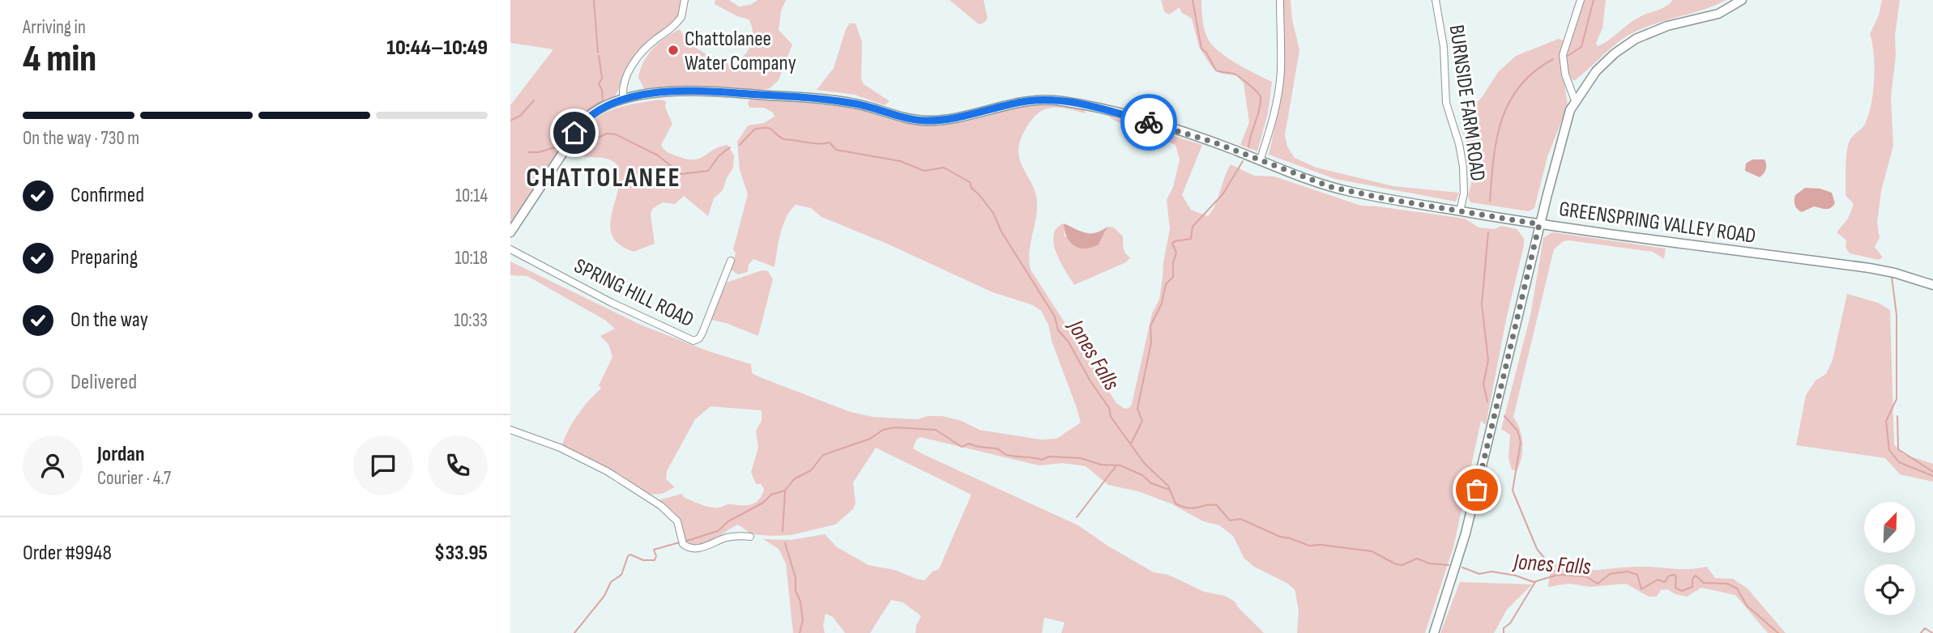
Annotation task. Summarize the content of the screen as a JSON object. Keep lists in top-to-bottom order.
{
  "streets": {
    "main road": ["GREENSPRING VALLEY ROAD"],
    "street": ["BURNSIDE FARM ROAD", "SPRING HILL ROAD"]
  },
  "crossings": [
    ["BURNSIDE FARM ROAD", "GREENSPRING VALLEY ROAD"]
  ],
  "districts": ["CHATTOLANEE"],
  "water": ["Jones Falls"],
  "places": ["Chattolanee Water Company"],
  "north": "top right",
  "page": {
    "heading": ["4 min", "Arriving in", "10:44–10:49"],
    "panel": [
      "Jordan",
      "Courier · 4.7",
      "Order #9948",
      "$33.95"
    ],
    "bar": "On the way · 730 m",
    "list": [
      ["Confirmed", "10:14"],
      ["Preparing", "10:18"],
      ["On the way", "10:33"],
      "Delivered"
    ]
  }
}
